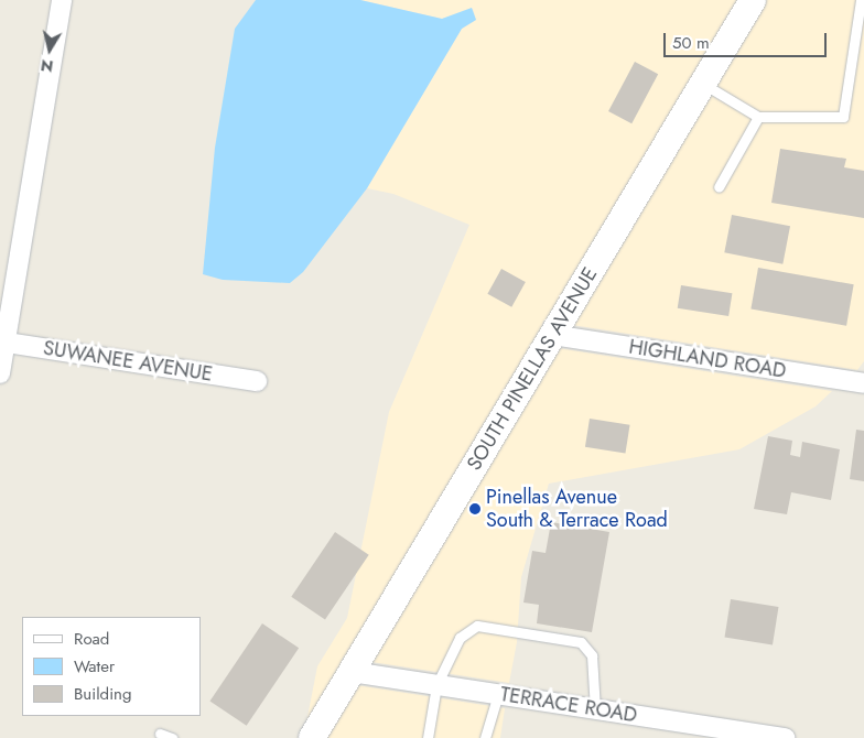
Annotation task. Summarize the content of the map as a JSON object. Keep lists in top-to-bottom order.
{
  "streets": {
    "main road": ["SOUTH PINELLAS AVENUE"],
    "street": ["HIGHLAND ROAD", "SUWANEE AVENUE", "TERRACE ROAD"]
  },
  "crossings": [
    ["HIGHLAND ROAD", "SOUTH PINELLAS AVENUE"],
    ["SOUTH PINELLAS AVENUE", "TERRACE ROAD"]
  ],
  "places": ["Pinellas Avenue South & Terrace Road"],
  "legend": ["Road", "Water", "Building"],
  "scale_bar": "50 m",
  "north": "bottom"
}
